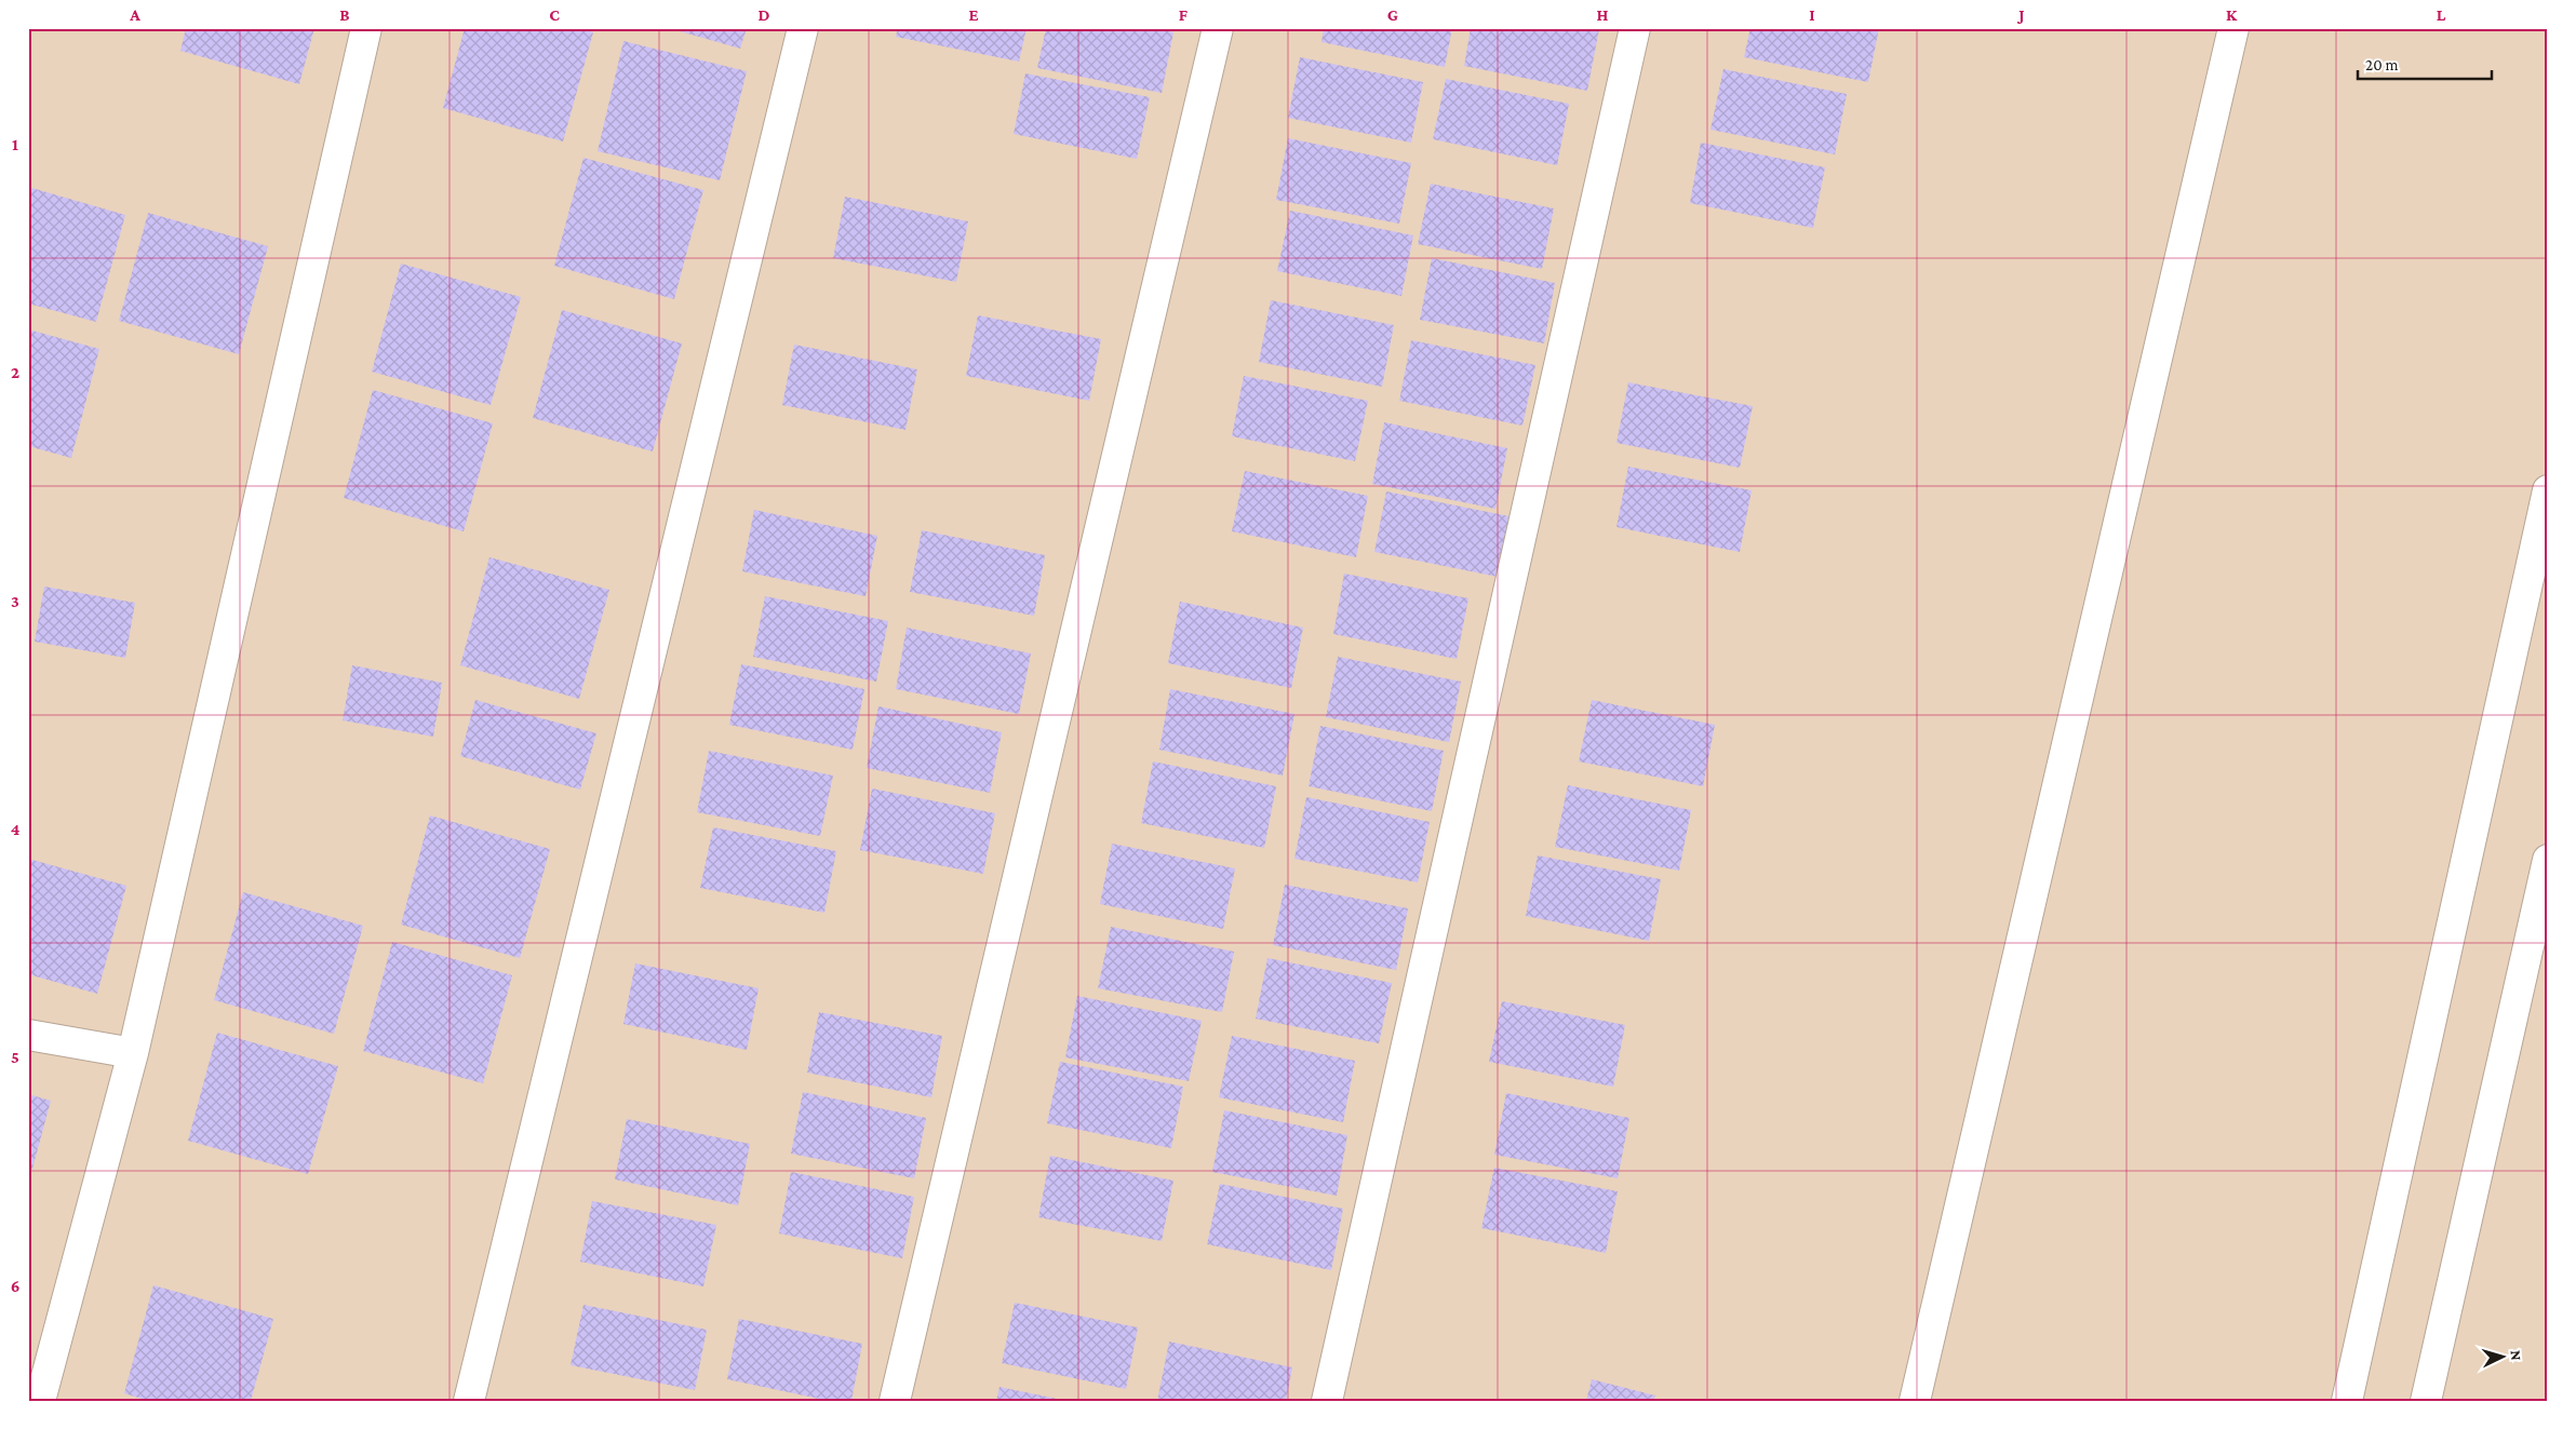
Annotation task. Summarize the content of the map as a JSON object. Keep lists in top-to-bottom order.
{
  "scale_bar": "20 m",
  "north": "right",
  "grid": {
    "columns": [
      "A",
      "B",
      "C",
      "D",
      "E",
      "F",
      "G",
      "H",
      "I",
      "J",
      "K",
      "L"
    ],
    "rows": [
      "1",
      "2",
      "3",
      "4",
      "5",
      "6"
    ]
  }
}
